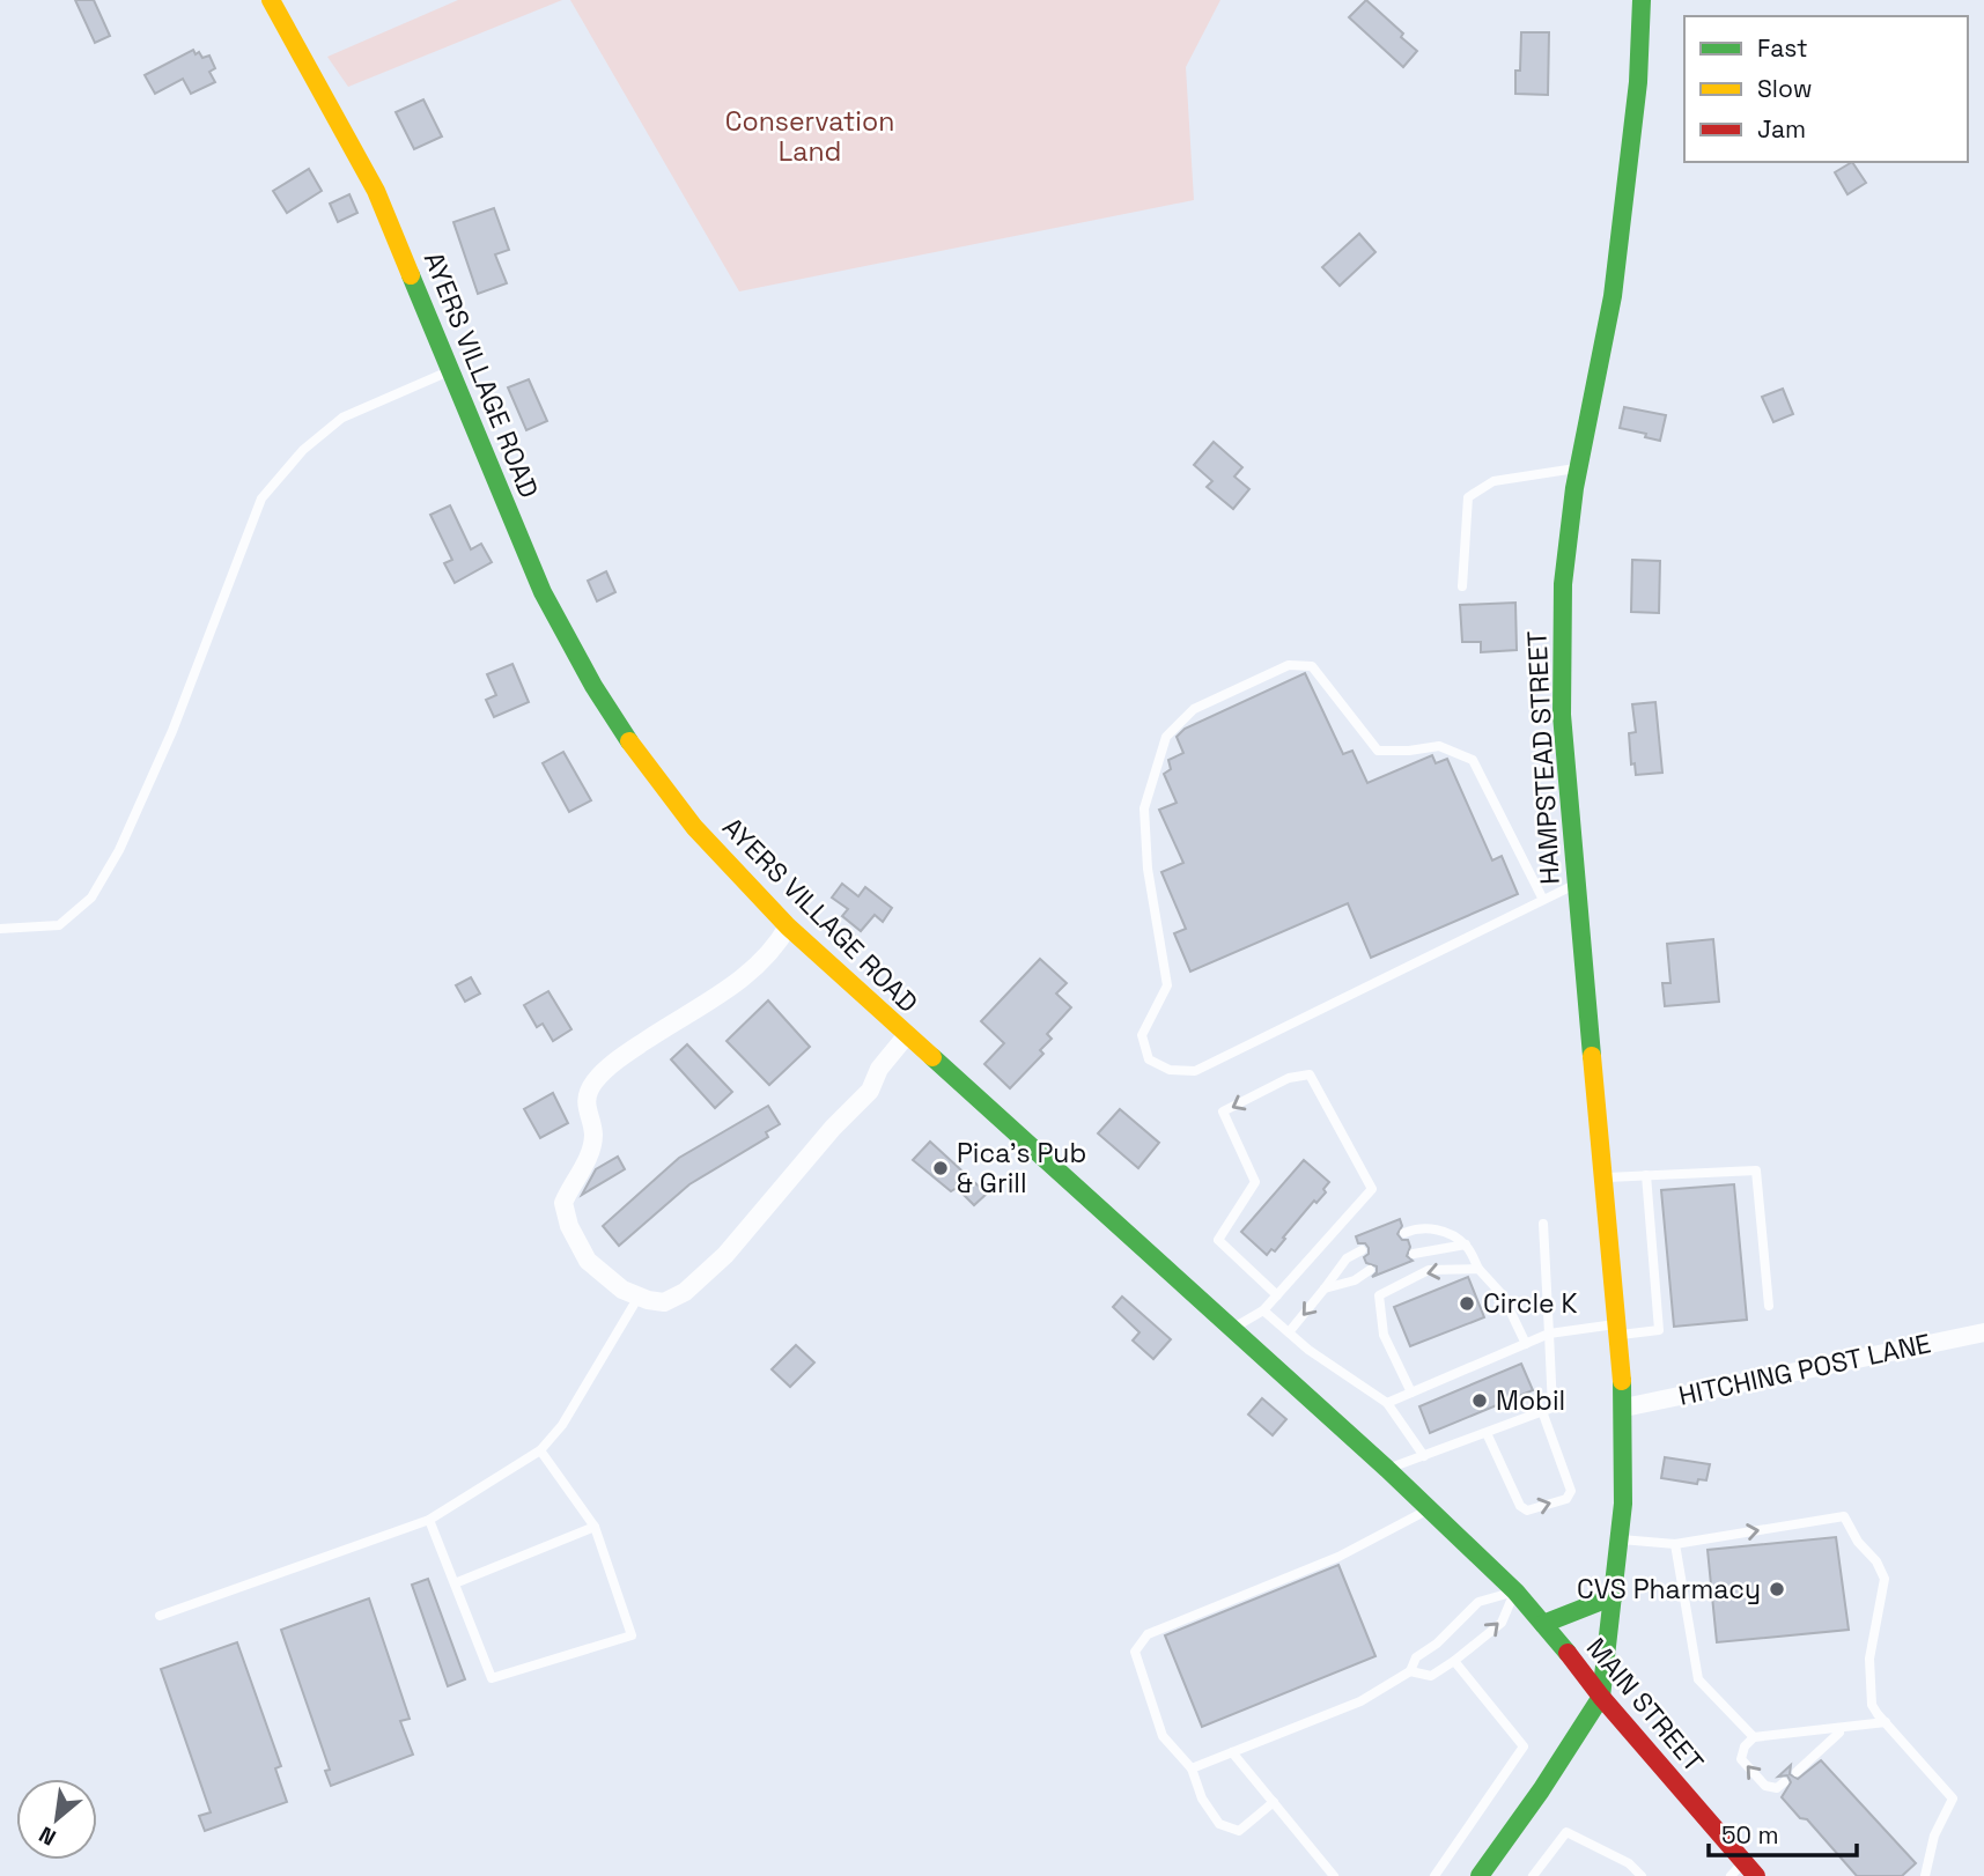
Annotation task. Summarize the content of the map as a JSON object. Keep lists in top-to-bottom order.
{
  "streets": {
    "main road": ["AYERS VILLAGE ROAD", "HAMPSTEAD STREET", "MAIN STREET"],
    "street": ["HITCHING POST LANE"]
  },
  "crossings": [
    ["AYERS VILLAGE ROAD", "MAIN STREET"],
    ["HAMPSTEAD STREET", "HITCHING POST LANE"],
    ["HAMPSTEAD STREET", "MAIN STREET"]
  ],
  "parks": ["Conservation Land"],
  "places": [
    "Pica's Pub & Grill",
    "Circle K",
    "Mobil",
    "CVS Pharmacy"
  ],
  "legend": ["Fast", "Slow", "Jam"],
  "scale_bar": "50 m",
  "north": "bottom left"
}
